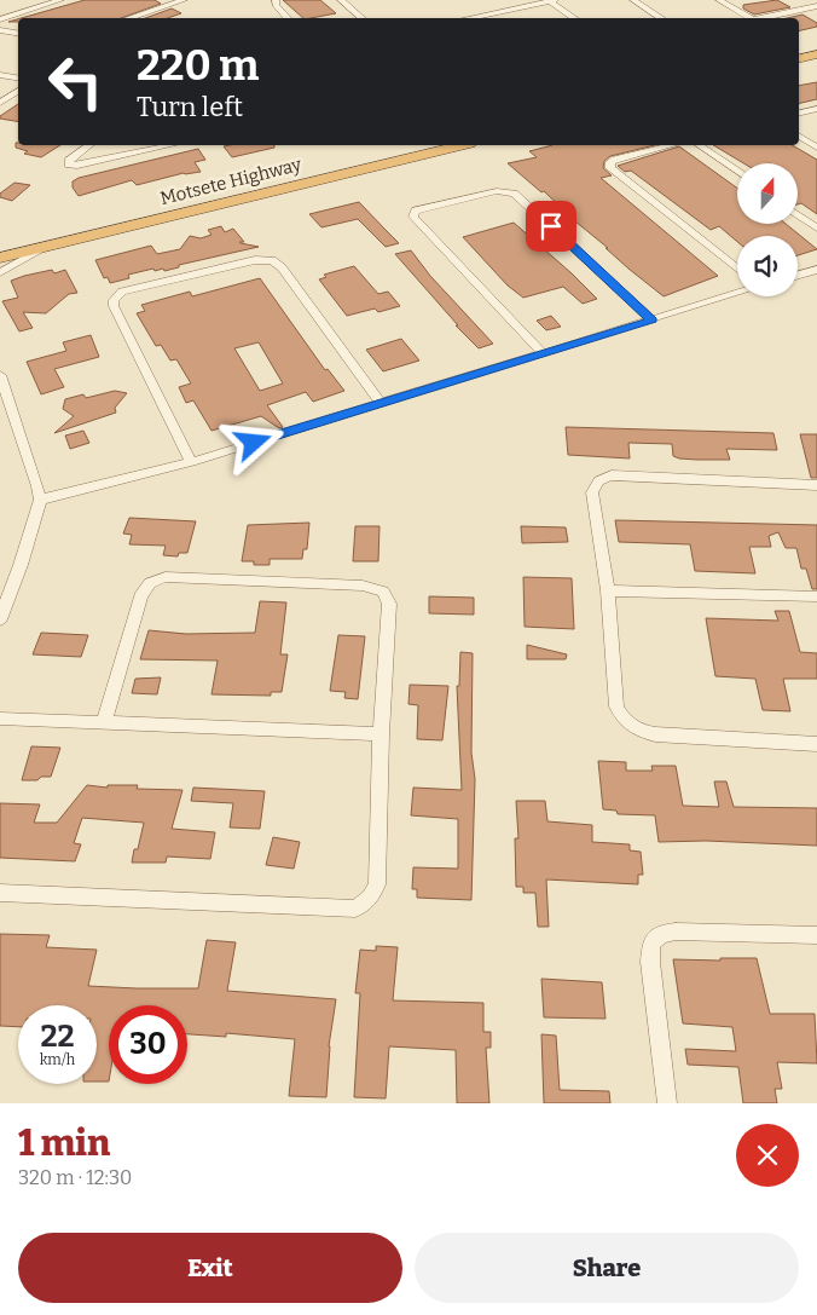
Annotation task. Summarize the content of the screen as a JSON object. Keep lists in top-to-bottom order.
{
  "streets": {
    "highway": ["Motsete Highway"]
  },
  "north": "top",
  "page": {
    "turn": ["220 m", "Turn left"],
    "speed": "22 km/h",
    "limit": "30",
    "heading": ["1 min", "320 m · 12:30"],
    "buttons": ["Exit", "Share"]
  }
}
